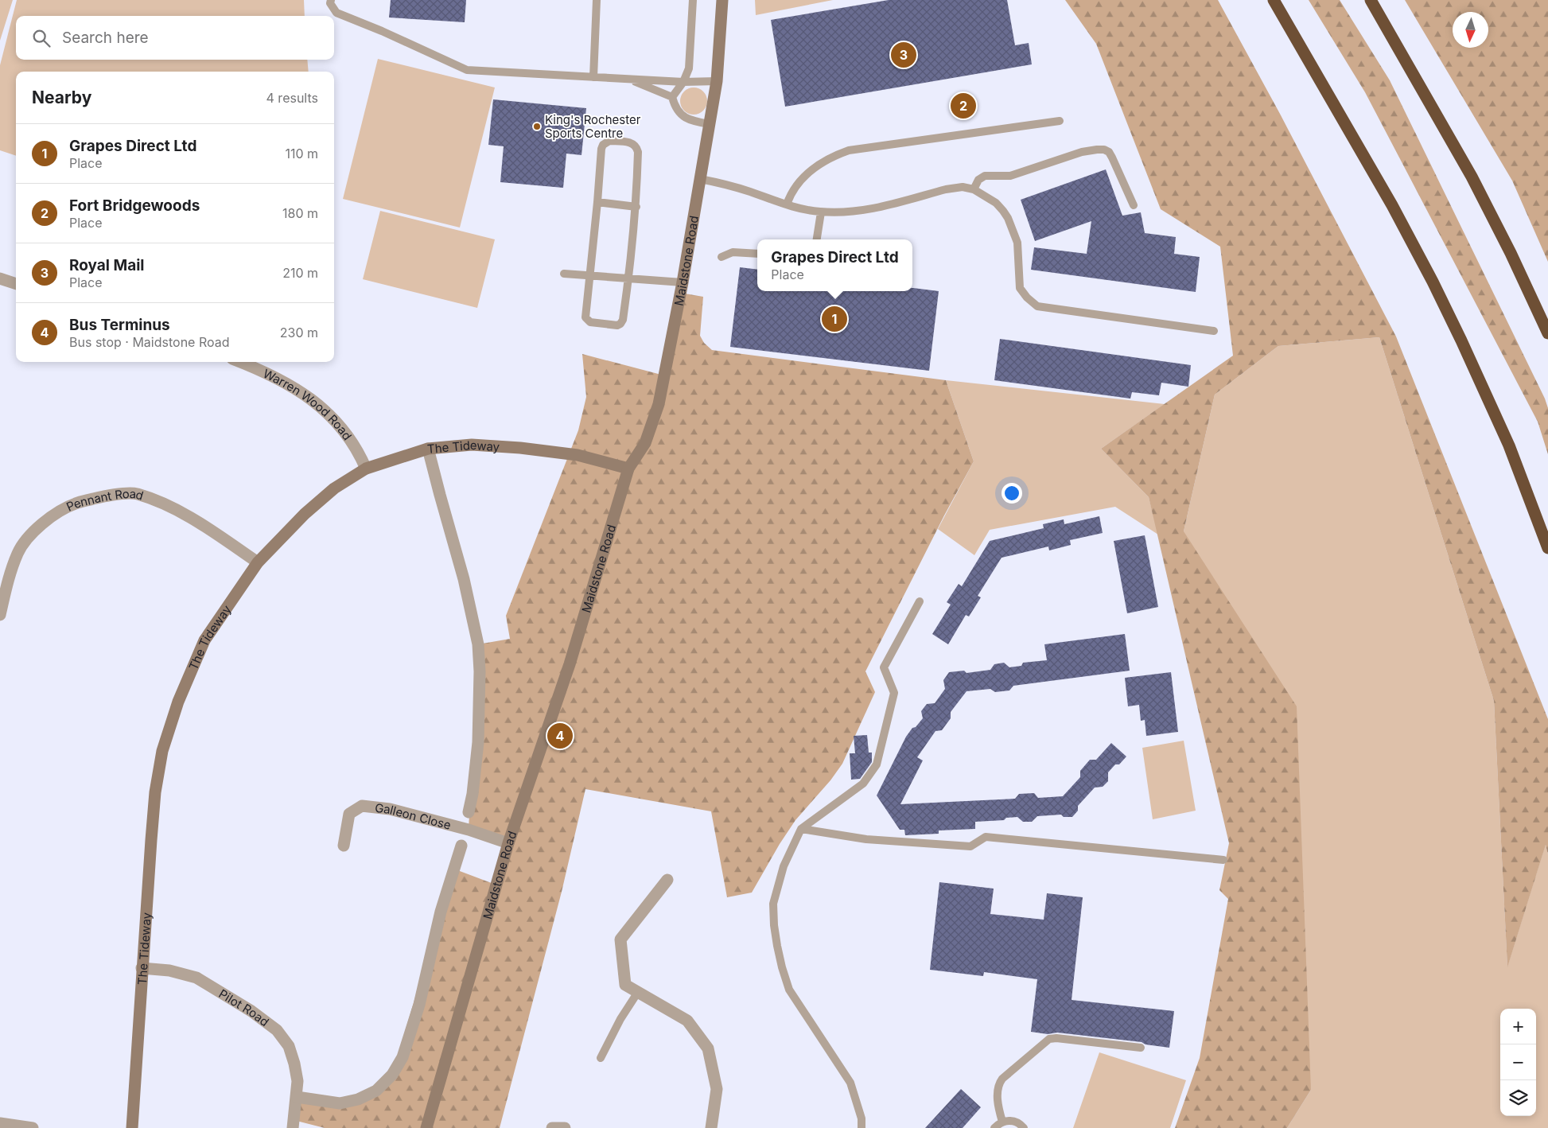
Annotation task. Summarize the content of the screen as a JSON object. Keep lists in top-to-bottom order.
{
  "streets": {
    "main road": ["Maidstone Road", "The Tideway"],
    "street": [
      "Warren Wood Road",
      "Pennant Road",
      "Galleon Close",
      "Pilot Road"
    ]
  },
  "crossings": [
    ["Maidstone Road", "The Tideway"],
    ["Maidstone Road", "Galleon Close"],
    ["Warren Wood Road", "The Tideway"],
    ["The Tideway", "Pennant Road"],
    ["The Tideway", "Pilot Road"]
  ],
  "places": ["King's Rochester Sports Centre"],
  "north": "bottom",
  "page": {
    "search": "Search here",
    "pins": [
      "3",
      "2",
      "1",
      "4"
    ],
    "heading": ["Nearby", "4 results"],
    "list": [
      {
        "mark": "1",
        "name": "Grapes Direct Ltd",
        "note": "Place",
        "value": "110 m"
      },
      {
        "mark": "2",
        "name": "Fort Bridgewoods",
        "note": "Place",
        "value": "180 m"
      },
      {
        "mark": "3",
        "name": "Royal Mail",
        "note": "Place",
        "value": "210 m"
      },
      {
        "mark": "4",
        "name": "Bus Terminus",
        "note": "Bus stop · Maidstone Road",
        "value": "230 m"
      }
    ],
    "popup": ["Grapes Direct Ltd", "Place"],
    "map_buttons": ["+", "−"]
  }
}
